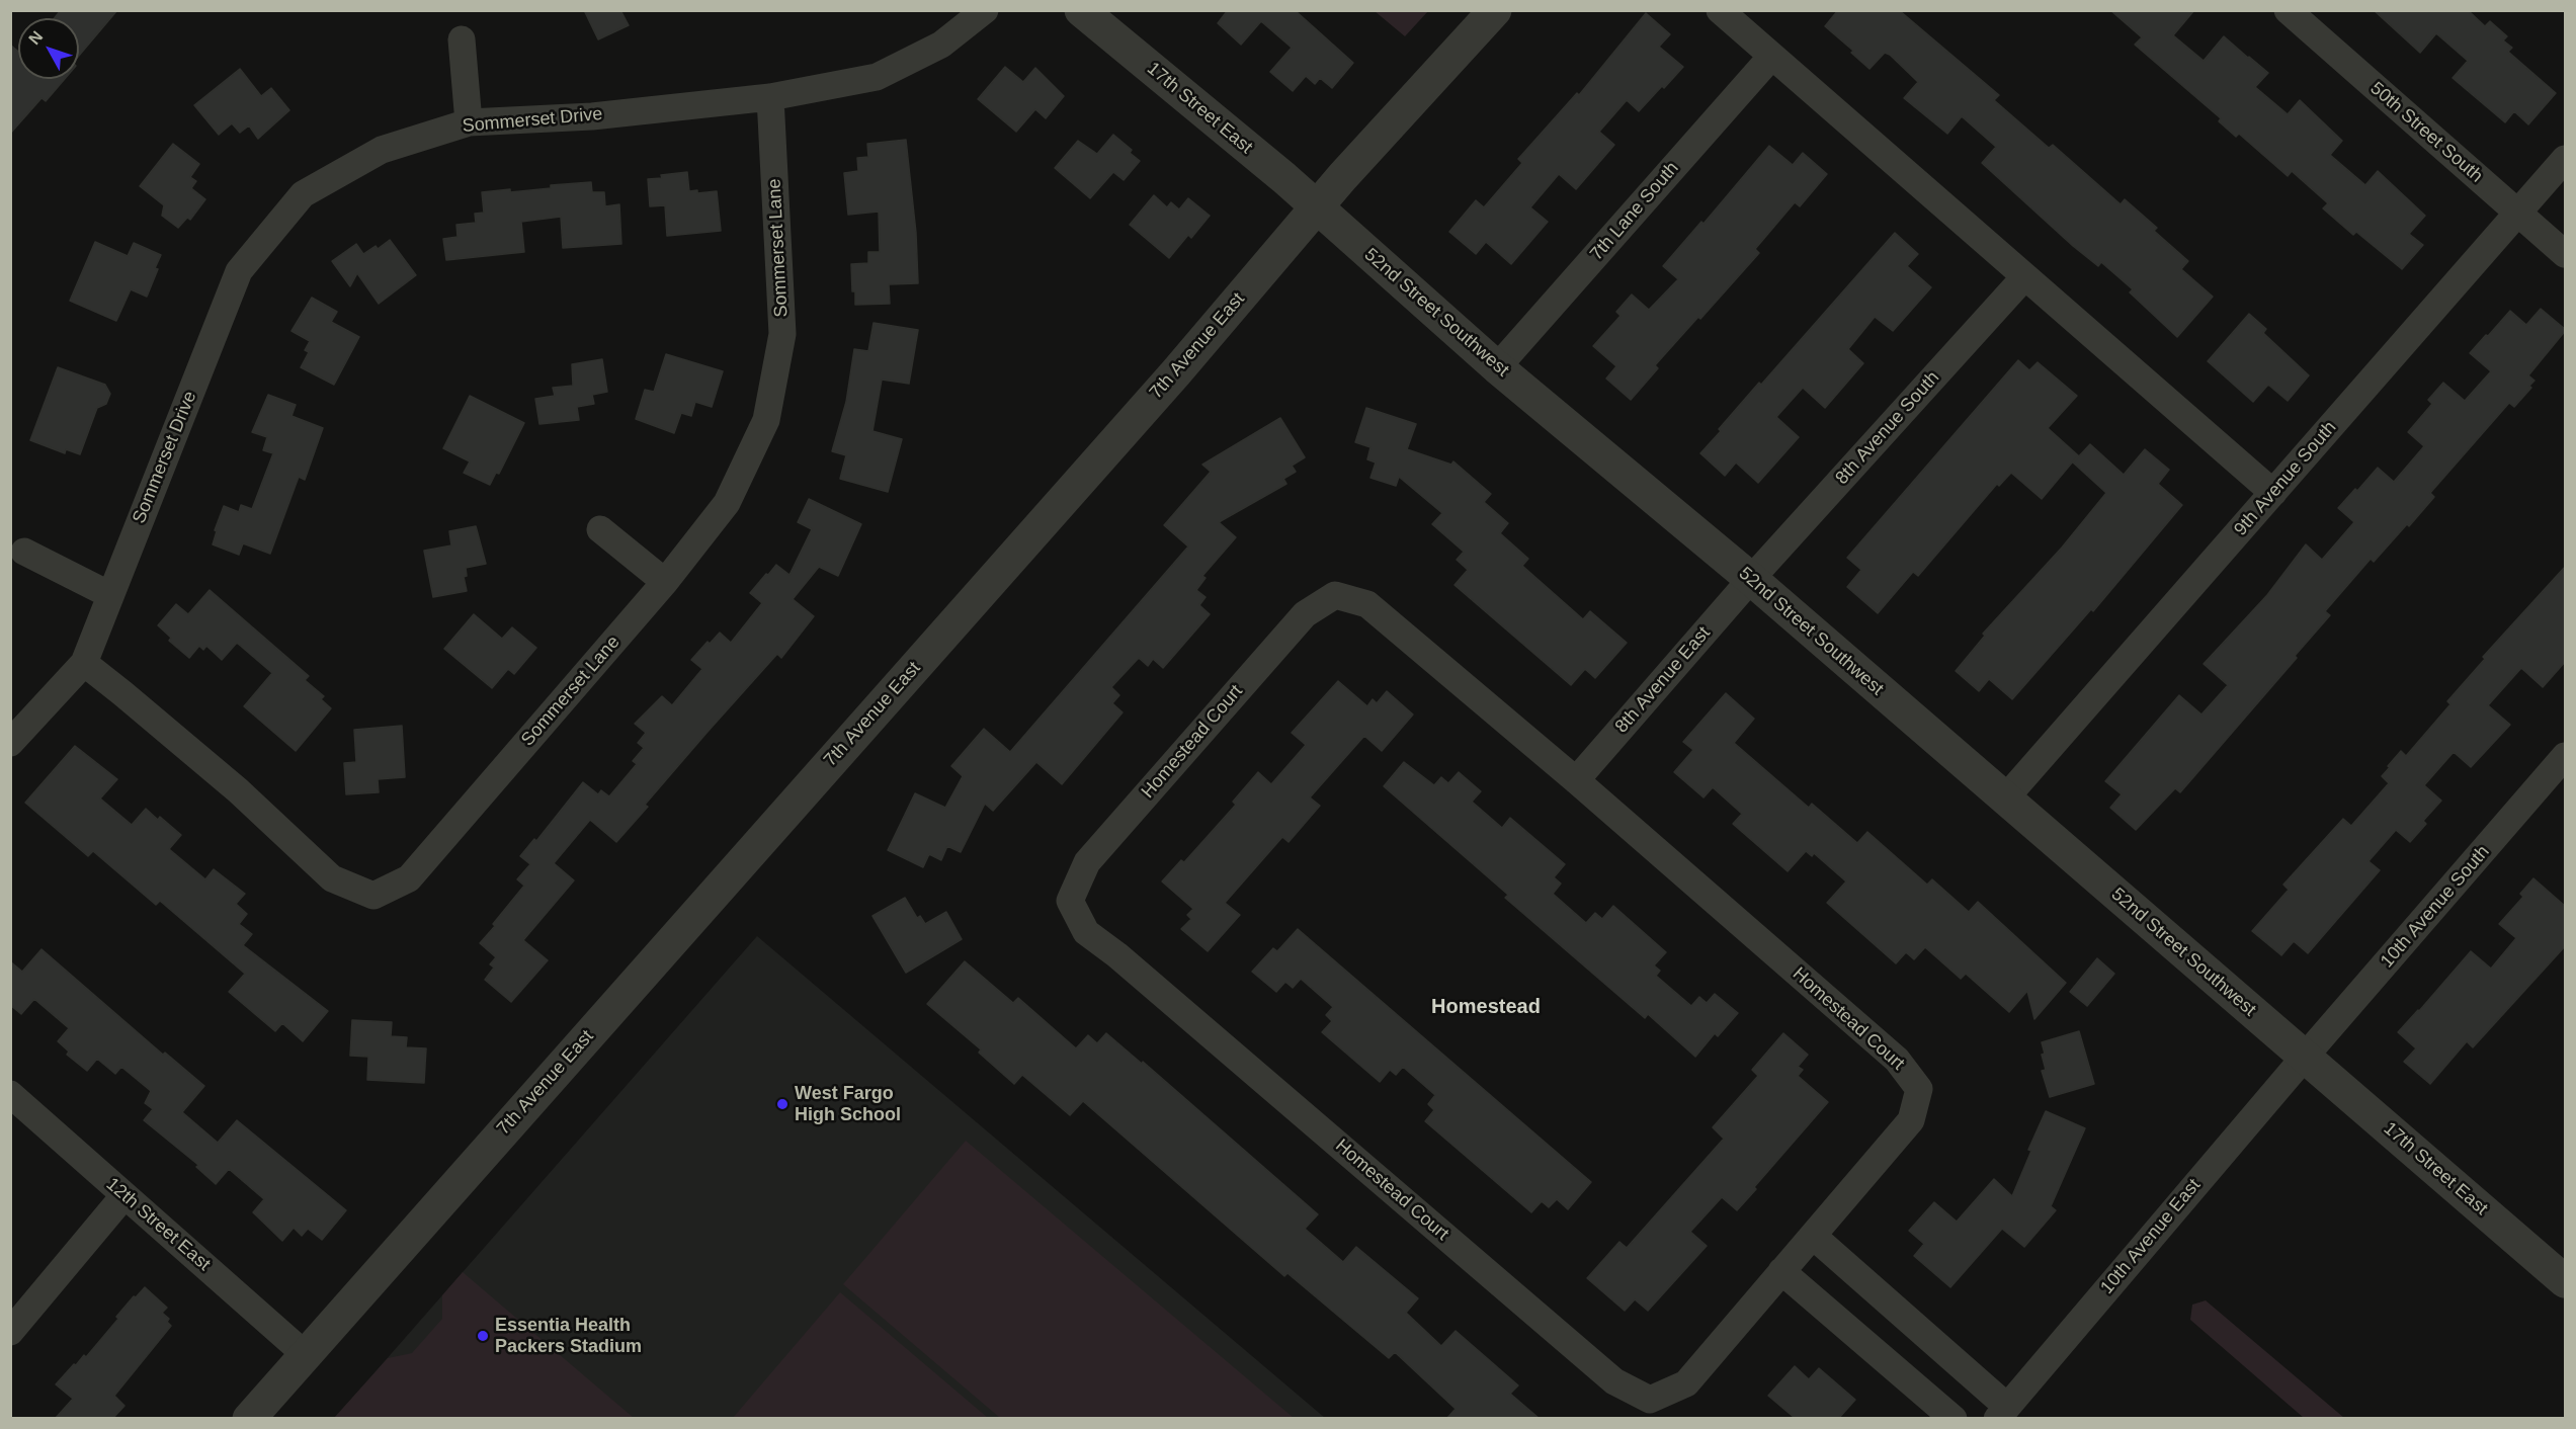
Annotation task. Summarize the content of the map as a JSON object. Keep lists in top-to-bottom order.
{
  "streets": {
    "street": [
      "17th Street East",
      "Sommerset Drive",
      "50th Street South",
      "7th Lane South",
      "Sommerset Lane",
      "52nd Street Southwest",
      "7th Avenue East",
      "8th Avenue South",
      "9th Avenue South",
      "8th Avenue East",
      "Homestead Court",
      "10th Avenue South",
      "12th Street East",
      "10th Avenue East"
    ]
  },
  "crossings": [
    ["17th Street East", "52nd Street Southwest"],
    ["17th Street East", "7th Avenue East"],
    ["17th Street East", "10th Avenue South"],
    ["17th Street East", "10th Avenue East"],
    ["Sommerset Drive", "Sommerset Lane"],
    ["50th Street South", "9th Avenue South"],
    ["7th Lane South", "52nd Street Southwest"],
    ["52nd Street Southwest", "7th Avenue East"],
    ["52nd Street Southwest", "8th Avenue South"],
    ["52nd Street Southwest", "9th Avenue South"],
    ["52nd Street Southwest", "8th Avenue East"],
    ["52nd Street Southwest", "10th Avenue South"],
    ["52nd Street Southwest", "10th Avenue East"],
    ["7th Avenue East", "12th Street East"],
    ["8th Avenue South", "8th Avenue East"],
    ["8th Avenue East", "Homestead Court"],
    ["10th Avenue South", "10th Avenue East"]
  ],
  "districts": ["Homestead"],
  "places": ["West Fargo High School", "Essentia Health Packers Stadium"],
  "north": "top left"
}
